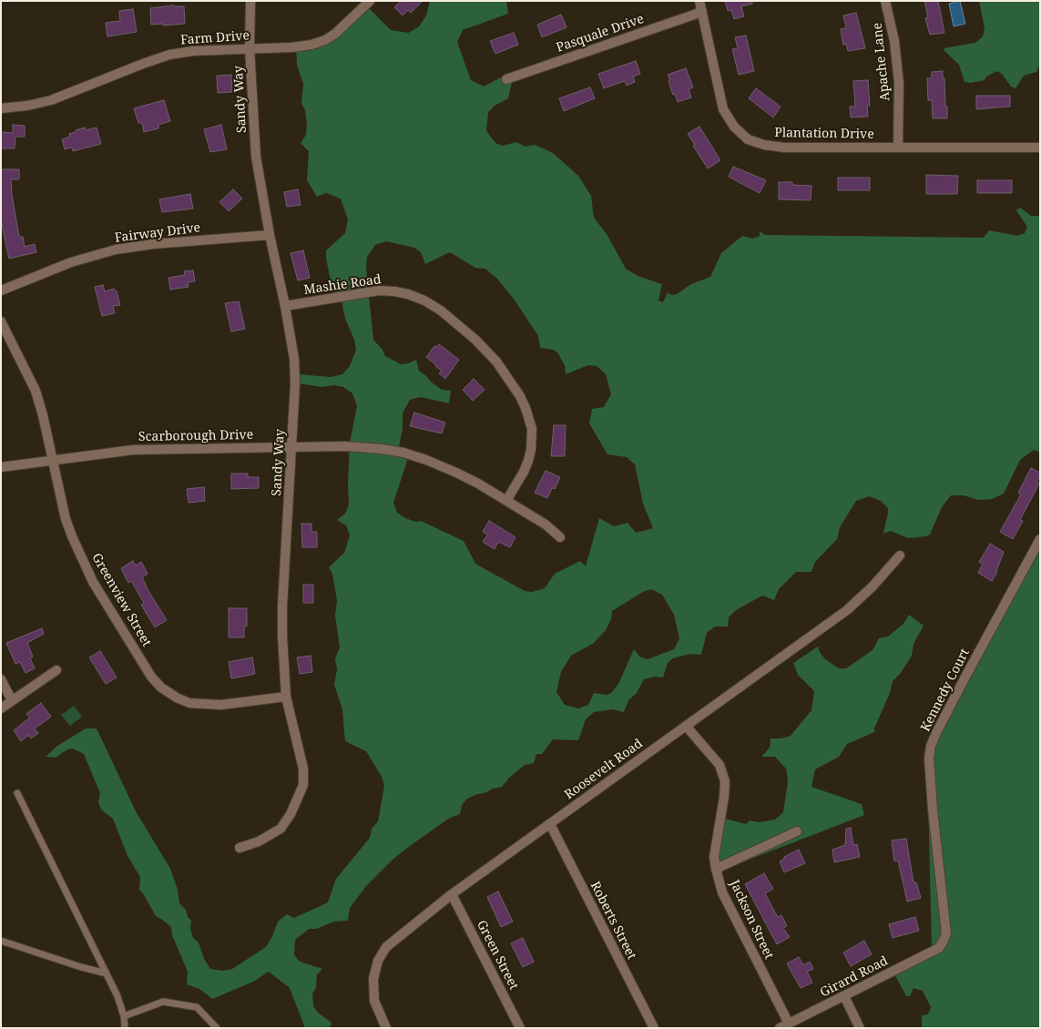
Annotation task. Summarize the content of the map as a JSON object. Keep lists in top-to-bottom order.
{
  "streets": {
    "street": [
      "Pasquale Drive",
      "Farm Drive",
      "Apache Lane",
      "Sandy Way",
      "Plantation Drive",
      "Fairway Drive",
      "Mashie Road",
      "Scarborough Drive",
      "Greenview Street",
      "Kennedy Court",
      "Roosevelt Road",
      "Jackson Street",
      "Roberts Street",
      "Green Street",
      "Girard Road"
    ]
  },
  "crossings": [
    ["Pasquale Drive", "Plantation Drive"],
    ["Farm Drive", "Sandy Way"],
    ["Apache Lane", "Plantation Drive"],
    ["Sandy Way", "Fairway Drive"],
    ["Sandy Way", "Mashie Road"],
    ["Sandy Way", "Scarborough Drive"],
    ["Sandy Way", "Greenview Street"],
    ["Mashie Road", "Scarborough Drive"],
    ["Scarborough Drive", "Greenview Street"],
    ["Kennedy Court", "Girard Road"],
    ["Roosevelt Road", "Jackson Street"],
    ["Roosevelt Road", "Roberts Street"],
    ["Roosevelt Road", "Green Street"],
    ["Jackson Street", "Girard Road"]
  ]
}
